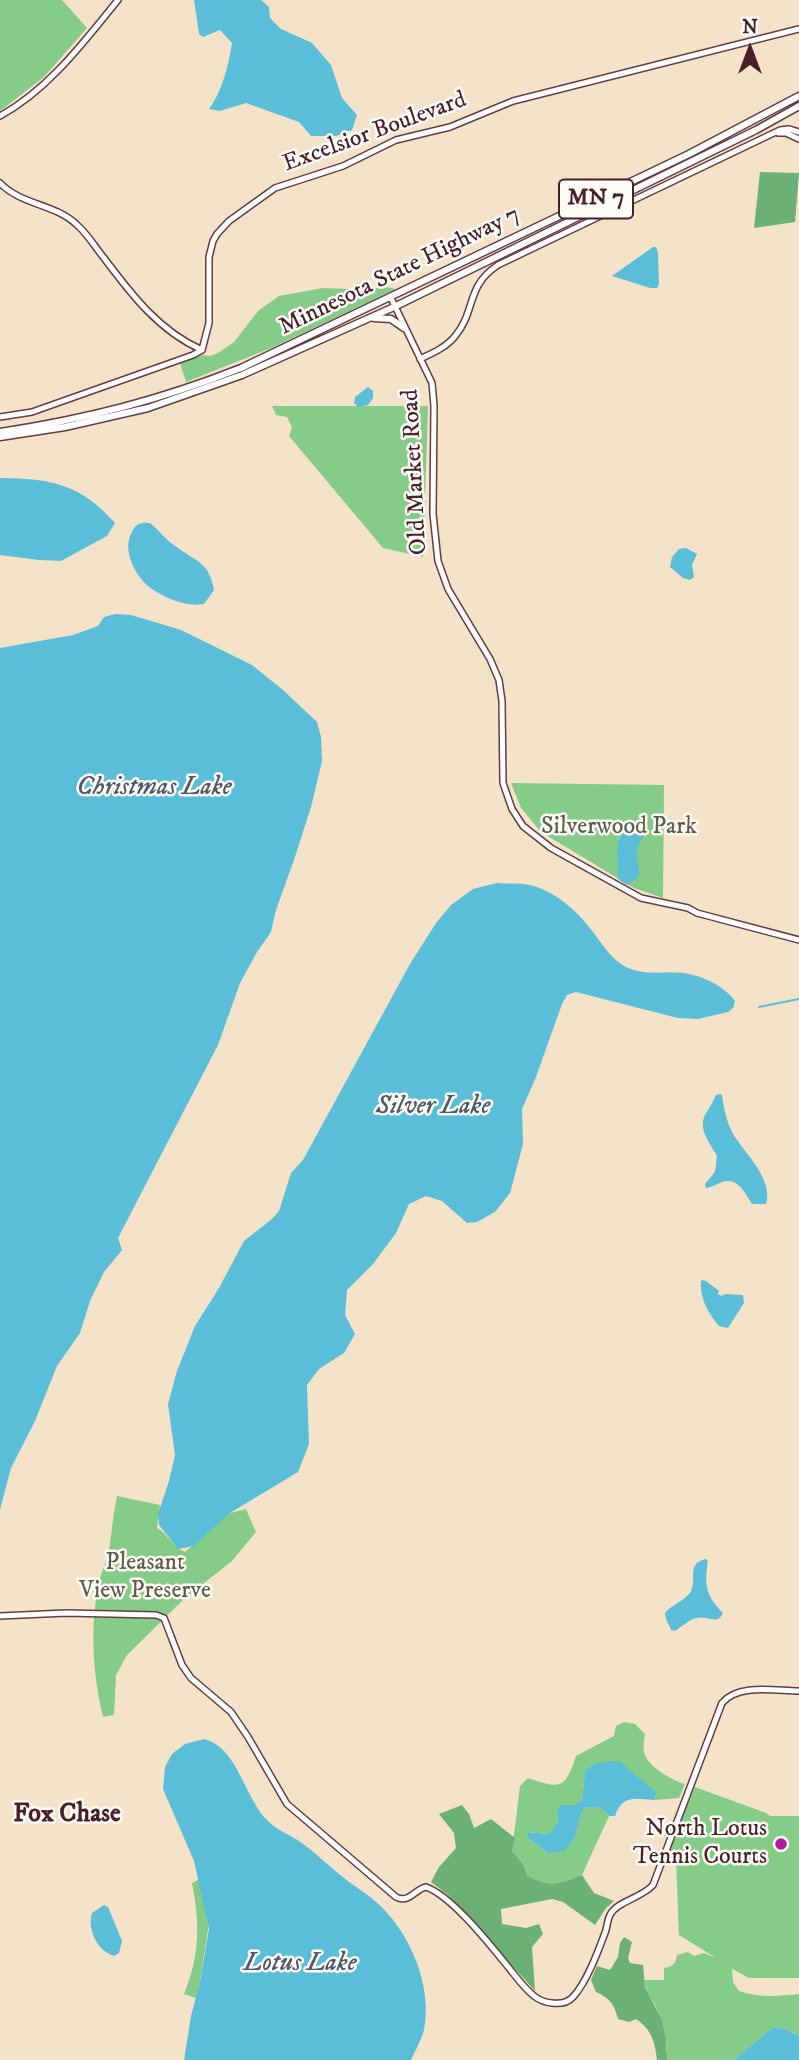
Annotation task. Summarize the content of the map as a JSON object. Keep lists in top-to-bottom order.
{
  "streets": {
    "main road": ["MN 7", "Minnesota State Highway 7"],
    "street": ["Excelsior Boulevard", "Old Market Road"]
  },
  "crossings": [
    ["Minnesota State Highway 7", "Old Market Road"]
  ],
  "districts": ["Fox Chase"],
  "water": ["Christmas Lake", "Silver Lake", "Lotus Lake"],
  "parks": ["Silverwood Park", "Pleasant View Preserve"],
  "places": ["North Lotus Tennis Courts"],
  "north": "top"
}
